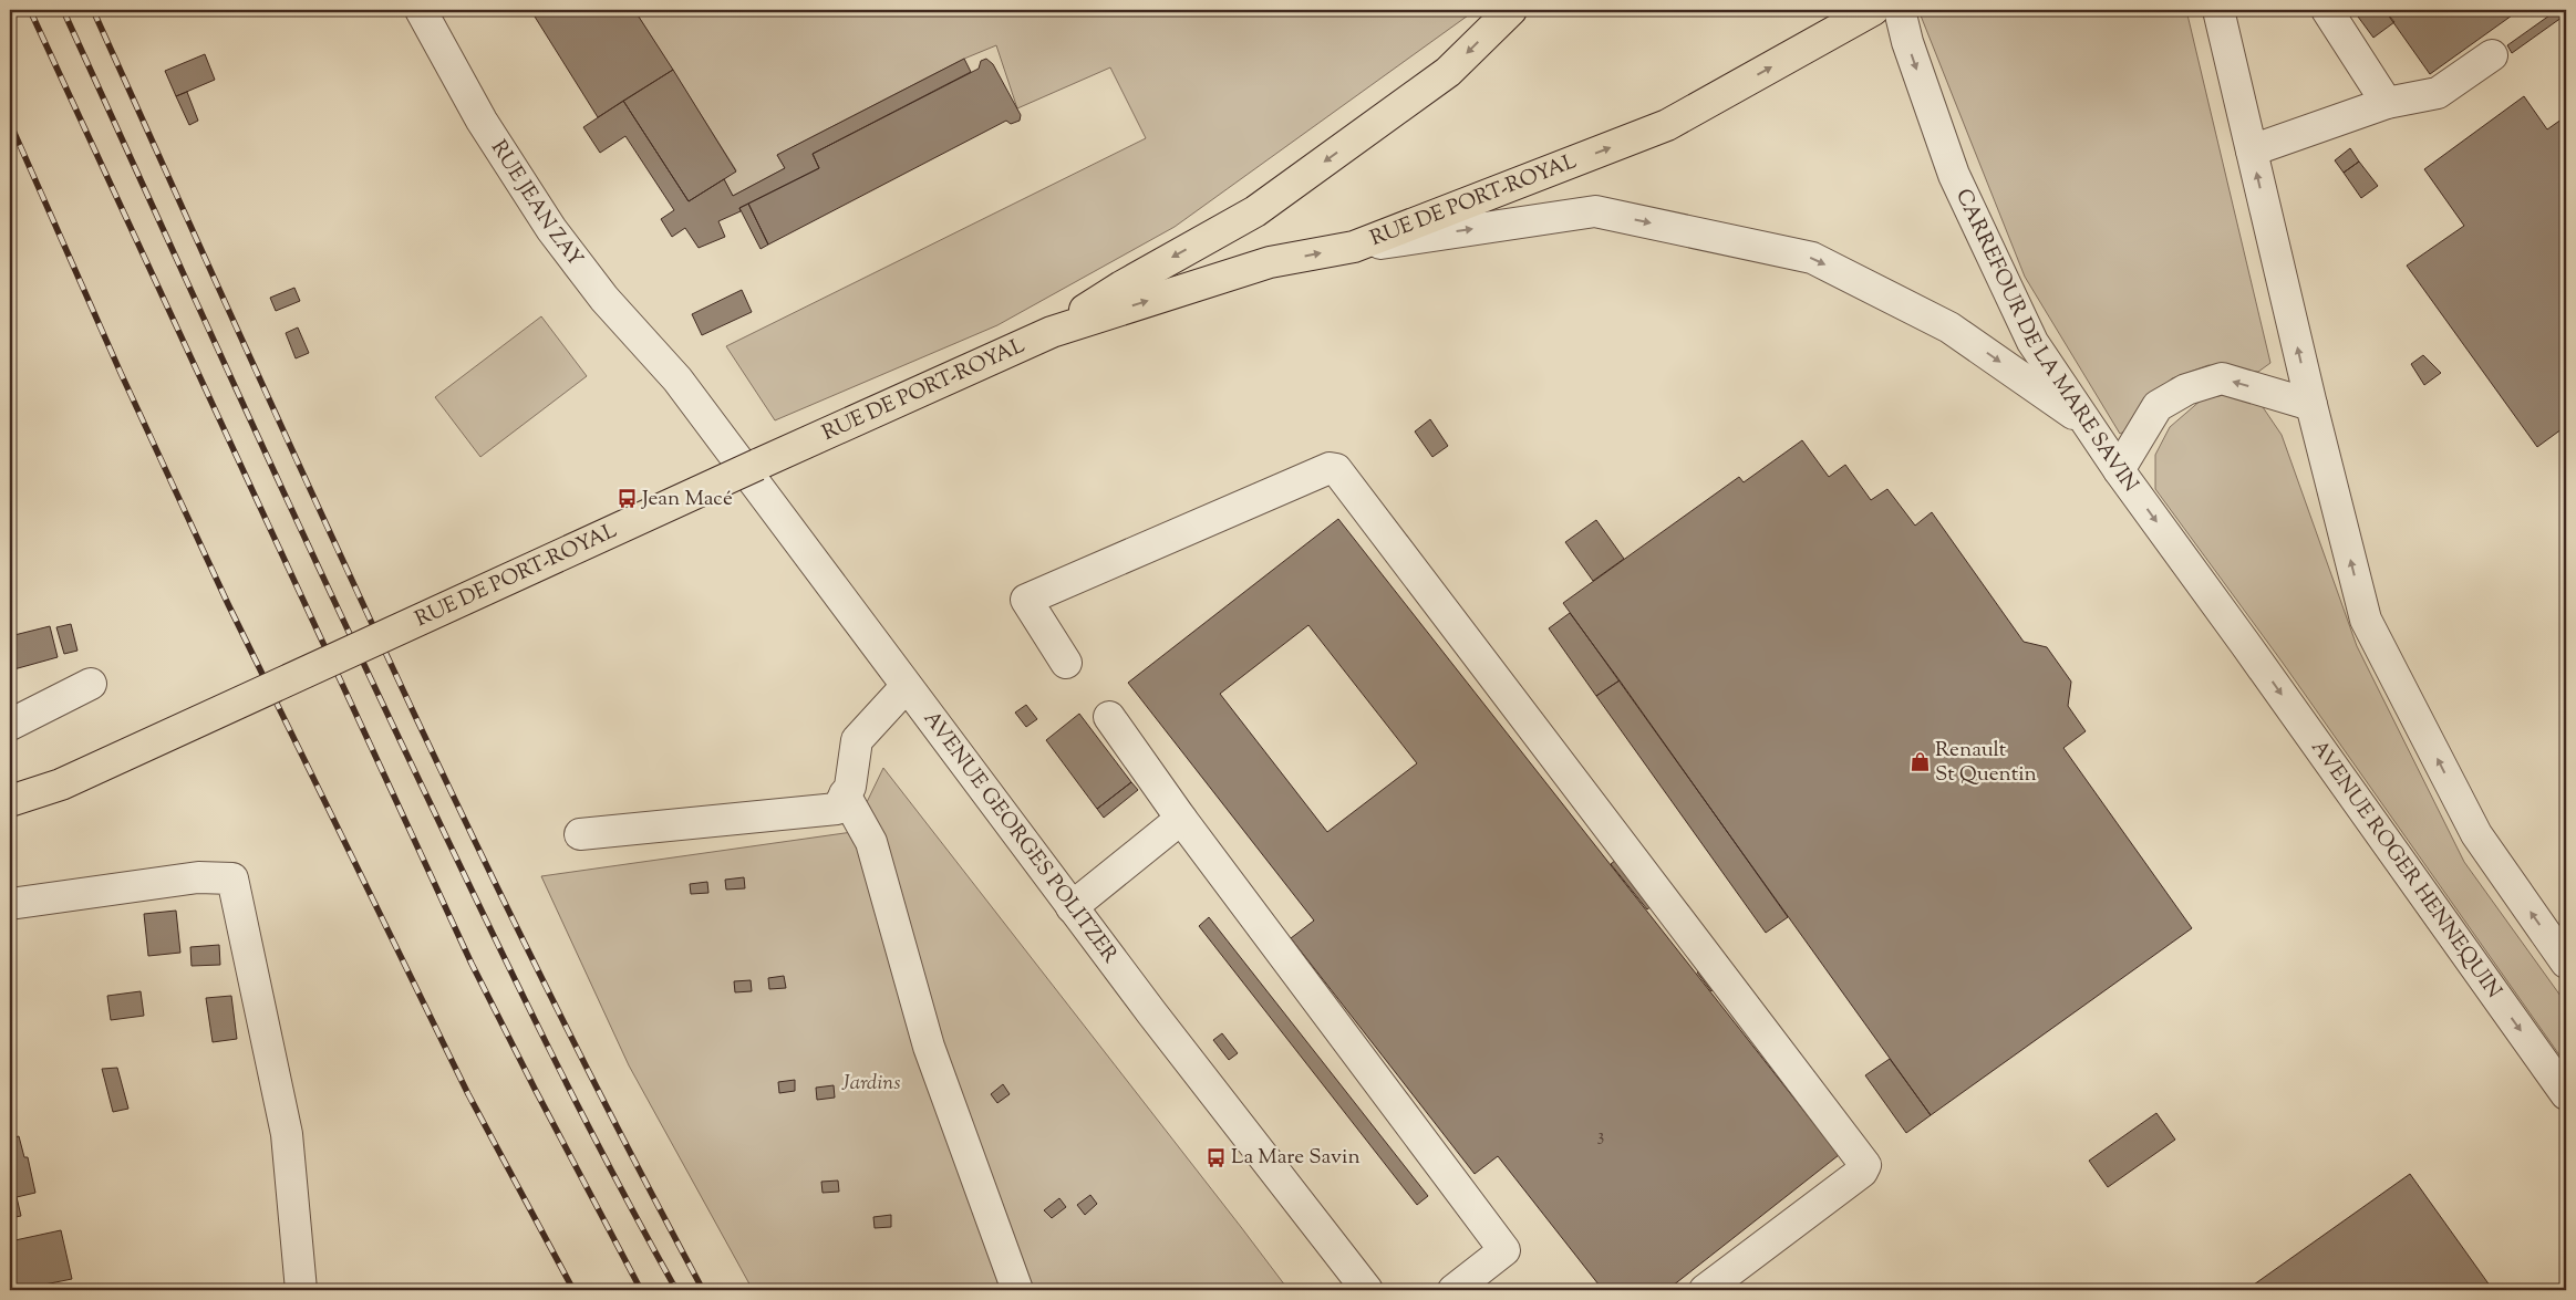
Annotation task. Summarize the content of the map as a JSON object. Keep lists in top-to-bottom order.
{
  "streets": {
    "main road": ["RUE DE PORT-ROYAL"],
    "street": [
      "RUE JEAN ZAY",
      "CARREFOUR DE LA MARE SAVIN",
      "AVENUE GEORGES POLITZER",
      "AVENUE ROGER HENNEQUIN"
    ]
  },
  "crossings": [
    ["RUE JEAN ZAY", "AVENUE GEORGES POLITZER"],
    ["CARREFOUR DE LA MARE SAVIN", "AVENUE ROGER HENNEQUIN"]
  ],
  "parks": ["Jardins"],
  "places": {
    "bus stop": ["Jean Macé", "La Mare Savin"],
    "shop": ["Renault St Quentin"]
  },
  "house_numbers": ["3"]
}
